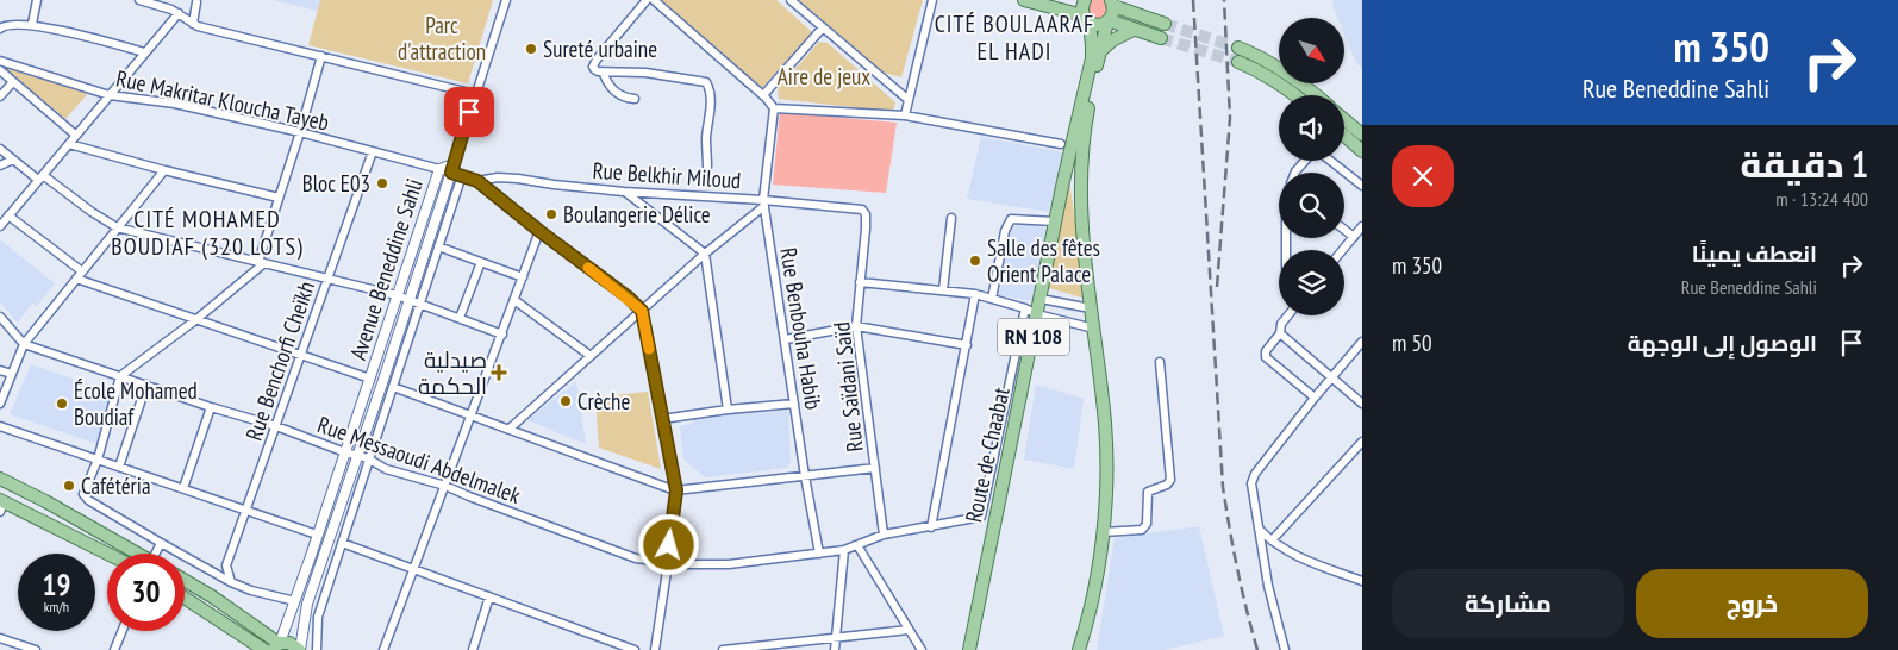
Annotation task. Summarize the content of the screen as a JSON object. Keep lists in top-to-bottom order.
{
  "streets": {
    "main road": ["RN 108", "Route de Chaabat"],
    "street": [
      "Rue Makritar Kloucha Tayeb",
      "Rue Belkhir Miloud",
      "Avenue Beneddine Sahli",
      "Rue Benbouha Habib",
      "Rue Benchorfi Cheïkh",
      "Rue Saïdani Saïd",
      "Rue Messaoudi Abdelmalek"
    ]
  },
  "crossings": [
    ["Rue Makritar Kloucha Tayeb", "Avenue Beneddine Sahli"],
    ["Rue Makritar Kloucha Tayeb", "Rue Benchorfi Cheïkh"],
    ["Rue Belkhir Miloud", "Rue Benbouha Habib"],
    ["Rue Belkhir Miloud", "Rue Saïdani Saïd"],
    ["Avenue Beneddine Sahli", "Rue Messaoudi Abdelmalek"],
    ["Rue Benbouha Habib", "Rue Messaoudi Abdelmalek"],
    ["Rue Benchorfi Cheïkh", "Rue Messaoudi Abdelmalek"],
    ["Rue Saïdani Saïd", "Rue Messaoudi Abdelmalek"]
  ],
  "districts": ["CITÉ BOULAARAF EL HADI", "CITÉ MOHAMED BOUDIAF (320 LOTS)"],
  "parks": ["Parc d'attraction", "Aire de jeux"],
  "places": {
    "other": [
      "Sureté urbaine",
      "Bloc E03",
      "Boulangerie Délice",
      "Salle des fêtes Orient Palace",
      "Crèche",
      "École Mohamed Boudiaf",
      "Cafétéria"
    ],
    "health": ["صيدلية الحكمة"]
  },
  "north": "bottom right",
  "page": {
    "turn": ["350 m", "Rue Beneddine Sahli"],
    "heading": ["1 دقيقة", "400 m · 13:24"],
    "list": [
      {
        "name": "انعطف يمينًا",
        "note": "Rue Beneddine Sahli",
        "value": "350 m"
      },
      {
        "name": "الوصول إلى الوجهة",
        "value": "50 m"
      }
    ],
    "speed": "19 km/h",
    "limit": "30",
    "buttons": ["خروج", "مشاركة"]
  }
}
